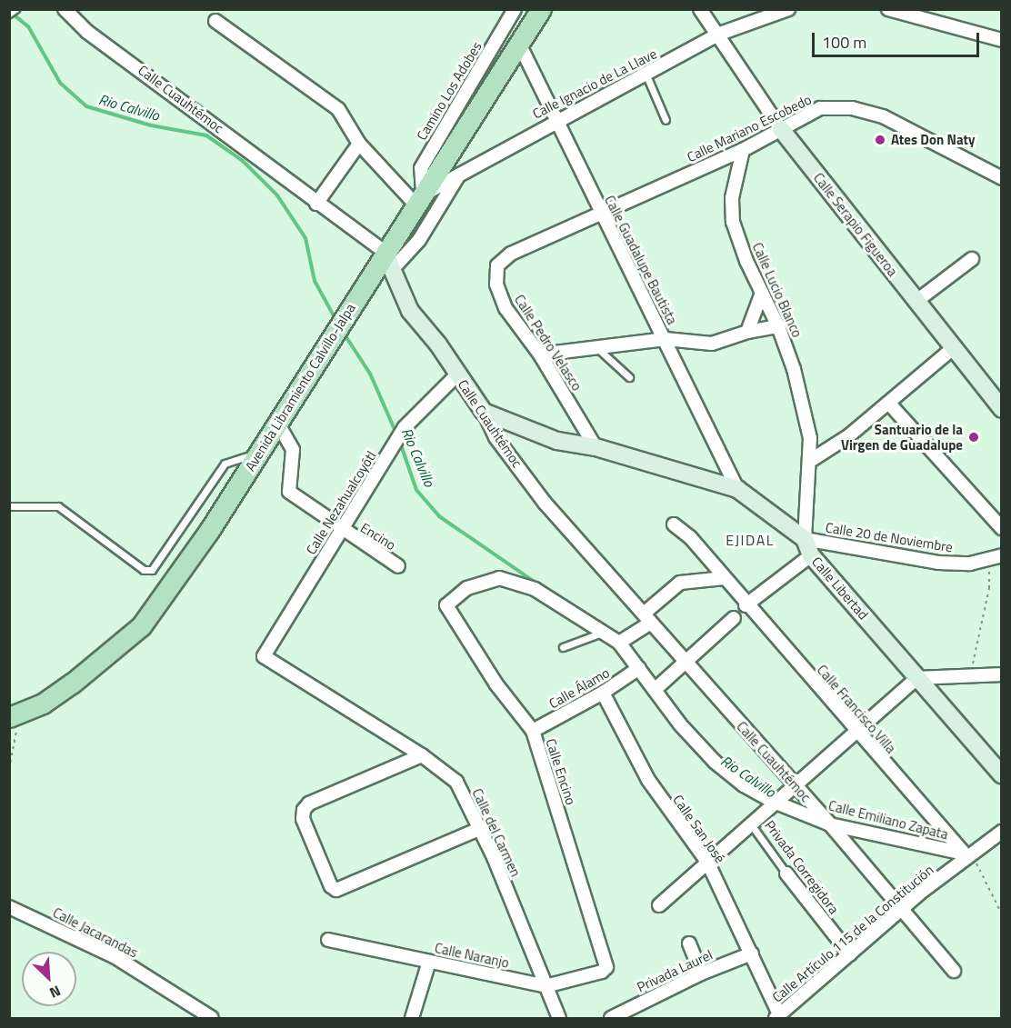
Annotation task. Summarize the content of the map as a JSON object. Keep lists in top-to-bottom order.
{
  "streets": {
    "main road": ["Avenida Libramiento Calvillo-Jalpa"],
    "street": [
      "Calle Ignacio de La Llave",
      "Camino Los Adobes",
      "Calle Cuauhtémoc",
      "Calle Mariano Escobedo",
      "Calle Serapio Figueroa",
      "Calle Guadalupe Bautista",
      "Calle Lucio Blanco",
      "Calle Pedro Velasco",
      "Calle Nezahualcoyótl",
      "Encino",
      "Calle 20 de Noviembre",
      "Calle Libertad",
      "Calle Álamo",
      "Calle Francisco Villa",
      "Calle Encino",
      "Calle Emiliano Zapata",
      "Calle San José",
      "Calle del Carmen",
      "Privada Corregidora",
      "Calle Jacarandas",
      "Calle Artículo 115 de la Constitución",
      "Calle Naranjo",
      "Privada Laurel"
    ]
  },
  "crossings": [
    ["Calle Ignacio de La Llave", "Camino Los Adobes"],
    ["Calle Ignacio de La Llave", "Calle Serapio Figueroa"],
    ["Calle Ignacio de La Llave", "Calle Guadalupe Bautista"],
    ["Calle Ignacio de La Llave", "Avenida Libramiento Calvillo-Jalpa"],
    ["Camino Los Adobes", "Avenida Libramiento Calvillo-Jalpa"],
    ["Calle Cuauhtémoc", "Avenida Libramiento Calvillo-Jalpa"],
    ["Calle Cuauhtémoc", "Calle Nezahualcoyótl"],
    ["Calle Cuauhtémoc", "Calle Emiliano Zapata"],
    ["Calle Cuauhtémoc", "Calle Artículo 115 de la Constitución"],
    ["Calle Mariano Escobedo", "Calle Serapio Figueroa"],
    ["Calle Mariano Escobedo", "Calle Guadalupe Bautista"],
    ["Calle Mariano Escobedo", "Calle Lucio Blanco"],
    ["Calle Mariano Escobedo", "Calle Pedro Velasco"],
    ["Calle Guadalupe Bautista", "Avenida Libramiento Calvillo-Jalpa"],
    ["Calle Lucio Blanco", "Calle 20 de Noviembre"],
    ["Calle Lucio Blanco", "Calle Libertad"],
    ["Avenida Libramiento Calvillo-Jalpa", "Encino"],
    ["Calle Nezahualcoyótl", "Encino"],
    ["Calle Nezahualcoyótl", "Calle del Carmen"],
    ["Calle 20 de Noviembre", "Calle Libertad"],
    ["Calle Álamo", "Calle Encino"],
    ["Calle Álamo", "Calle Emiliano Zapata"],
    ["Calle Álamo", "Calle San José"],
    ["Calle Francisco Villa", "Calle Emiliano Zapata"],
    ["Calle Francisco Villa", "Calle Artículo 115 de la Constitución"],
    ["Calle Encino", "Calle Emiliano Zapata"],
    ["Calle Encino", "Calle Naranjo"],
    ["Calle Emiliano Zapata", "Calle Artículo 115 de la Constitución"],
    ["Calle San José", "Calle Artículo 115 de la Constitución"],
    ["Calle San José", "Privada Laurel"],
    ["Calle del Carmen", "Calle Naranjo"],
    ["Privada Corregidora", "Calle Artículo 115 de la Constitución"]
  ],
  "districts": ["EJIDAL"],
  "water": ["Rio Calvillo"],
  "places": ["Ates Don Naty", "Santuario de la Virgen de Guadalupe"],
  "scale_bar": "100 m",
  "north": "bottom right"
}
